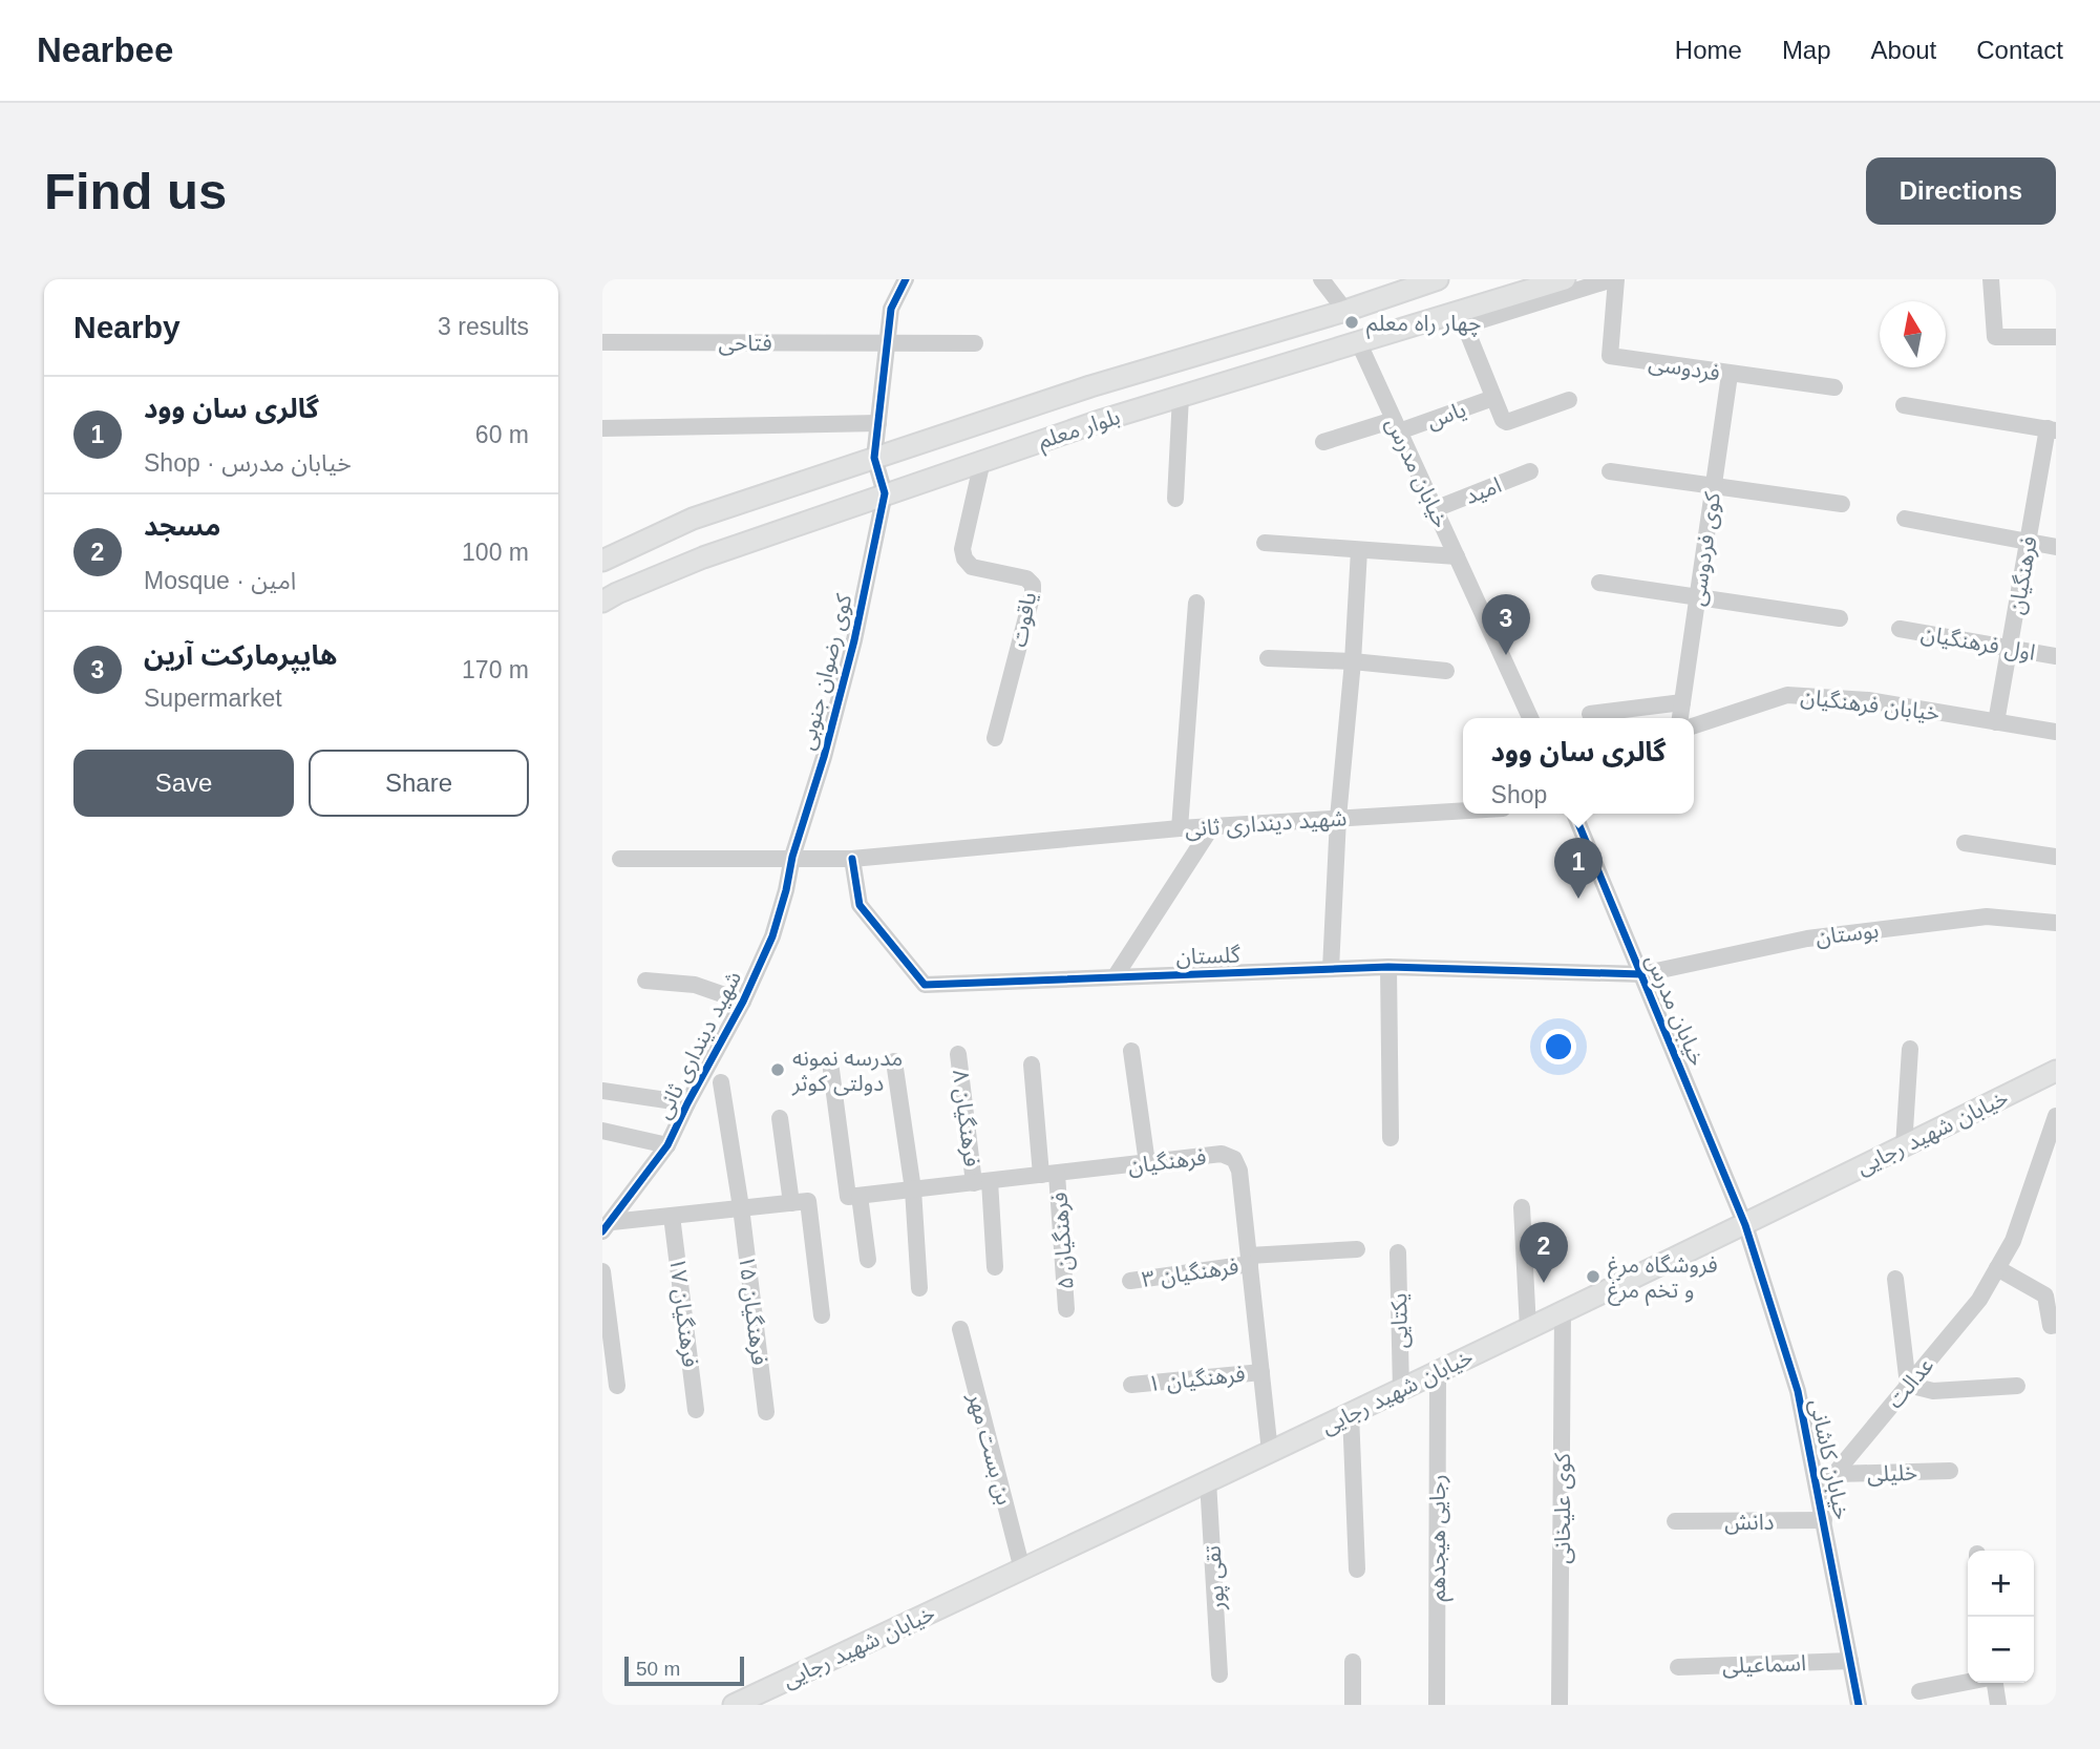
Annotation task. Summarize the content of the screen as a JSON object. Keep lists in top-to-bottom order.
{
  "streets": {
    "main road": ["بلوار معلم", "خیابان شهید رجایی"],
    "street": [
      "فتاحی",
      "فردوسی",
      "یاس",
      "خیابان مدرس",
      "امید",
      "کوی فردوسی",
      "فرهنگیان",
      "یاقوت",
      "اول فرهنگیان",
      "کوی رضوان جنوبی",
      "خیابان فرهنگیان",
      "شهید دینداری ثانی",
      "بوستان",
      "گلستان",
      "فرهنگیان ۸",
      "فرهنگیان ۵",
      "فرهنگیان ۳",
      "فرهنگیان ۱۵",
      "فرهنگیان ۱۷",
      "یکتایی",
      "فرهنگیان ۱",
      "عدالت",
      "بن بست مهر",
      "خیابان کاشانی",
      "خلیلی",
      "کوی علیخانی",
      "دانش",
      "رجایی هیجدهم",
      "تقی پور",
      "اسماعیلی"
    ]
  },
  "crossings": [
    ["فردوسی", "کوی فردوسی"],
    ["یاس", "بلوار معلم"],
    ["یاس", "خیابان مدرس"],
    ["بلوار معلم", "خیابان مدرس"],
    ["بلوار معلم", "یاقوت"],
    ["بلوار معلم", "کوی رضوان جنوبی"],
    ["خیابان مدرس", "امید"],
    ["خیابان مدرس", "بوستان"],
    ["خیابان مدرس", "گلستان"],
    ["خیابان مدرس", "خیابان شهید رجایی"],
    ["خیابان مدرس", "خیابان کاشانی"],
    ["فرهنگیان", "اول فرهنگیان"],
    ["فرهنگیان", "خیابان فرهنگیان"],
    ["فرهنگیان", "فرهنگیان ۸"],
    ["فرهنگیان", "خیابان شهید رجایی"],
    ["فرهنگیان", "فرهنگیان ۵"],
    ["فرهنگیان", "فرهنگیان ۳"],
    ["فرهنگیان", "فرهنگیان ۱"],
    ["کوی رضوان جنوبی", "شهید دینداری ثانی"],
    ["شهید دینداری ثانی", "گلستان"],
    ["بوستان", "گلستان"],
    ["خیابان شهید رجایی", "یکتایی"],
    ["خیابان شهید رجایی", "بن بست مهر"],
    ["خیابان شهید رجایی", "خیابان کاشانی"],
    ["خیابان شهید رجایی", "کوی علیخانی"],
    ["خیابان شهید رجایی", "رجایی هیجدهم"],
    ["خیابان شهید رجایی", "تقی پور"],
    ["عدالت", "خیابان کاشانی"],
    ["عدالت", "خلیلی"],
    ["خیابان کاشانی", "دانش"],
    ["خیابان کاشانی", "اسماعیلی"]
  ],
  "places": ["چهار راه معلم", "مدرسه نمونه دولتی کوثر", "فروشگاه مرغ و تخم مرغ"],
  "scale_bar": "50 m",
  "north": "top",
  "page": {
    "header": "Nearbee",
    "nav": [
      "Home",
      "Map",
      "About",
      "Contact"
    ],
    "buttons": [
      "Directions",
      ["Save", "Share"]
    ],
    "title": "Find us",
    "heading": ["Nearby", "3 results"],
    "list": [
      {
        "mark": "1",
        "name": "گالری سان وود",
        "note": "Shop · خیابان مدرس",
        "value": "60 m"
      },
      {
        "mark": "2",
        "name": "مسجد",
        "note": "Mosque · امین",
        "value": "100 m"
      },
      {
        "mark": "3",
        "name": "هایپرمارکت آرین",
        "note": "Supermarket",
        "value": "170 m"
      }
    ],
    "pins": ["3", "1", "2"],
    "popup": ["گالری سان وود", "Shop"],
    "map_buttons": ["+", "−"],
    "scale": "50 m"
  }
}
